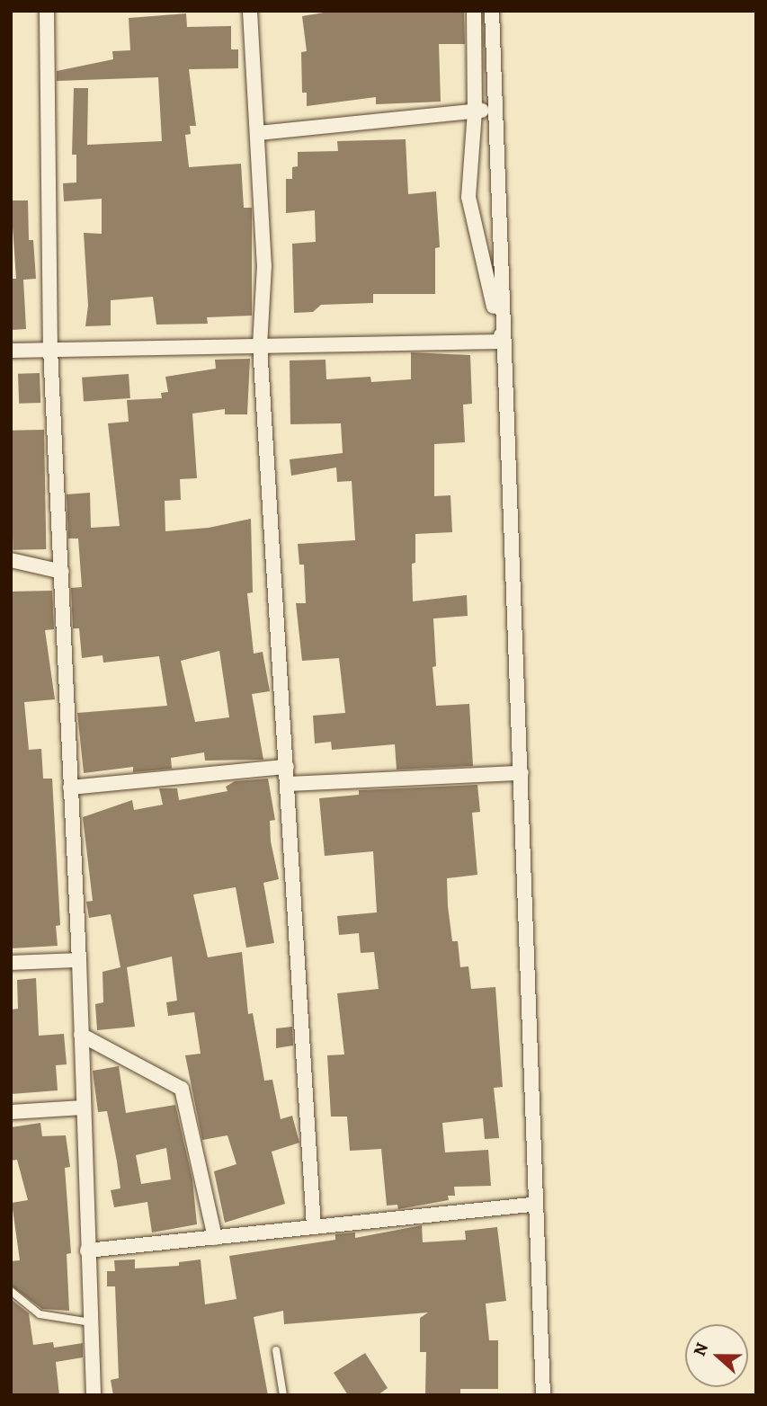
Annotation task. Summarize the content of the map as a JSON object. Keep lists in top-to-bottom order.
{
  "north": "left"
}
